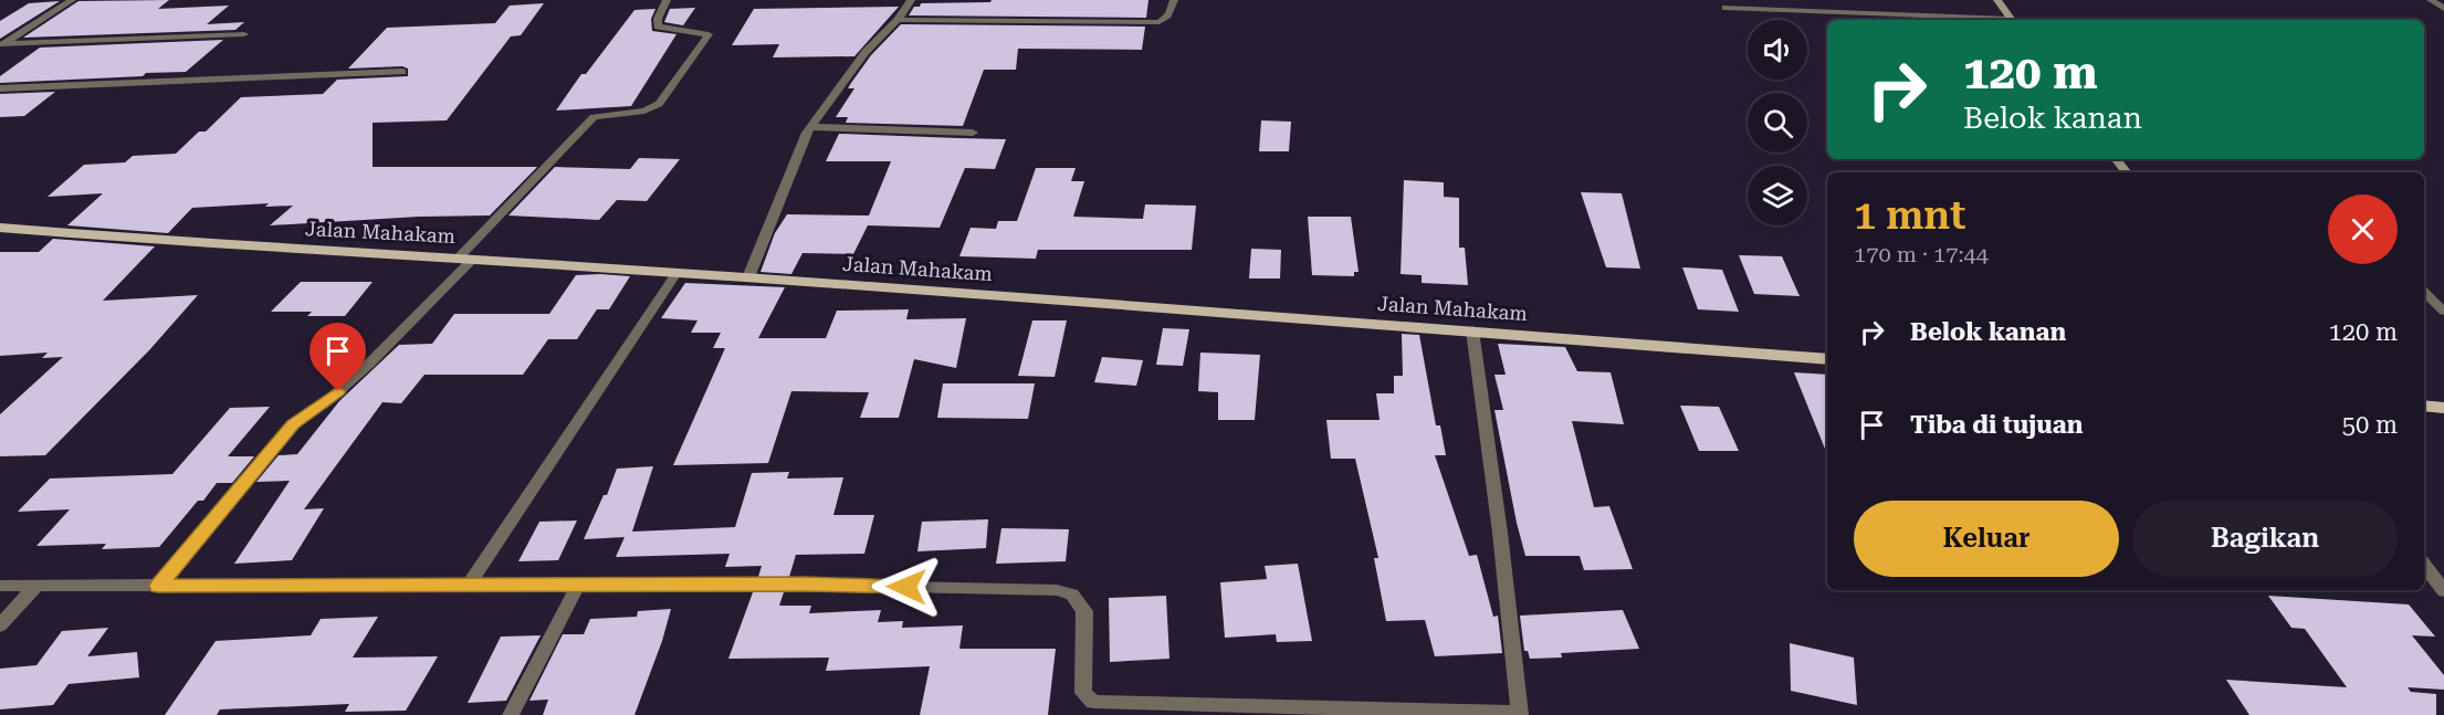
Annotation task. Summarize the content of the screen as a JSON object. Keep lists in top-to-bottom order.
{
  "streets": {
    "main road": ["Jalan Mahakam"]
  },
  "page": {
    "turn": ["120 m", "Belok kanan"],
    "heading": ["1 mnt", "170 m · 17:44"],
    "list": [
      {
        "name": "Belok kanan",
        "value": "120 m"
      },
      {
        "name": "Tiba di tujuan",
        "value": "50 m"
      }
    ],
    "buttons": ["Keluar", "Bagikan"]
  }
}
